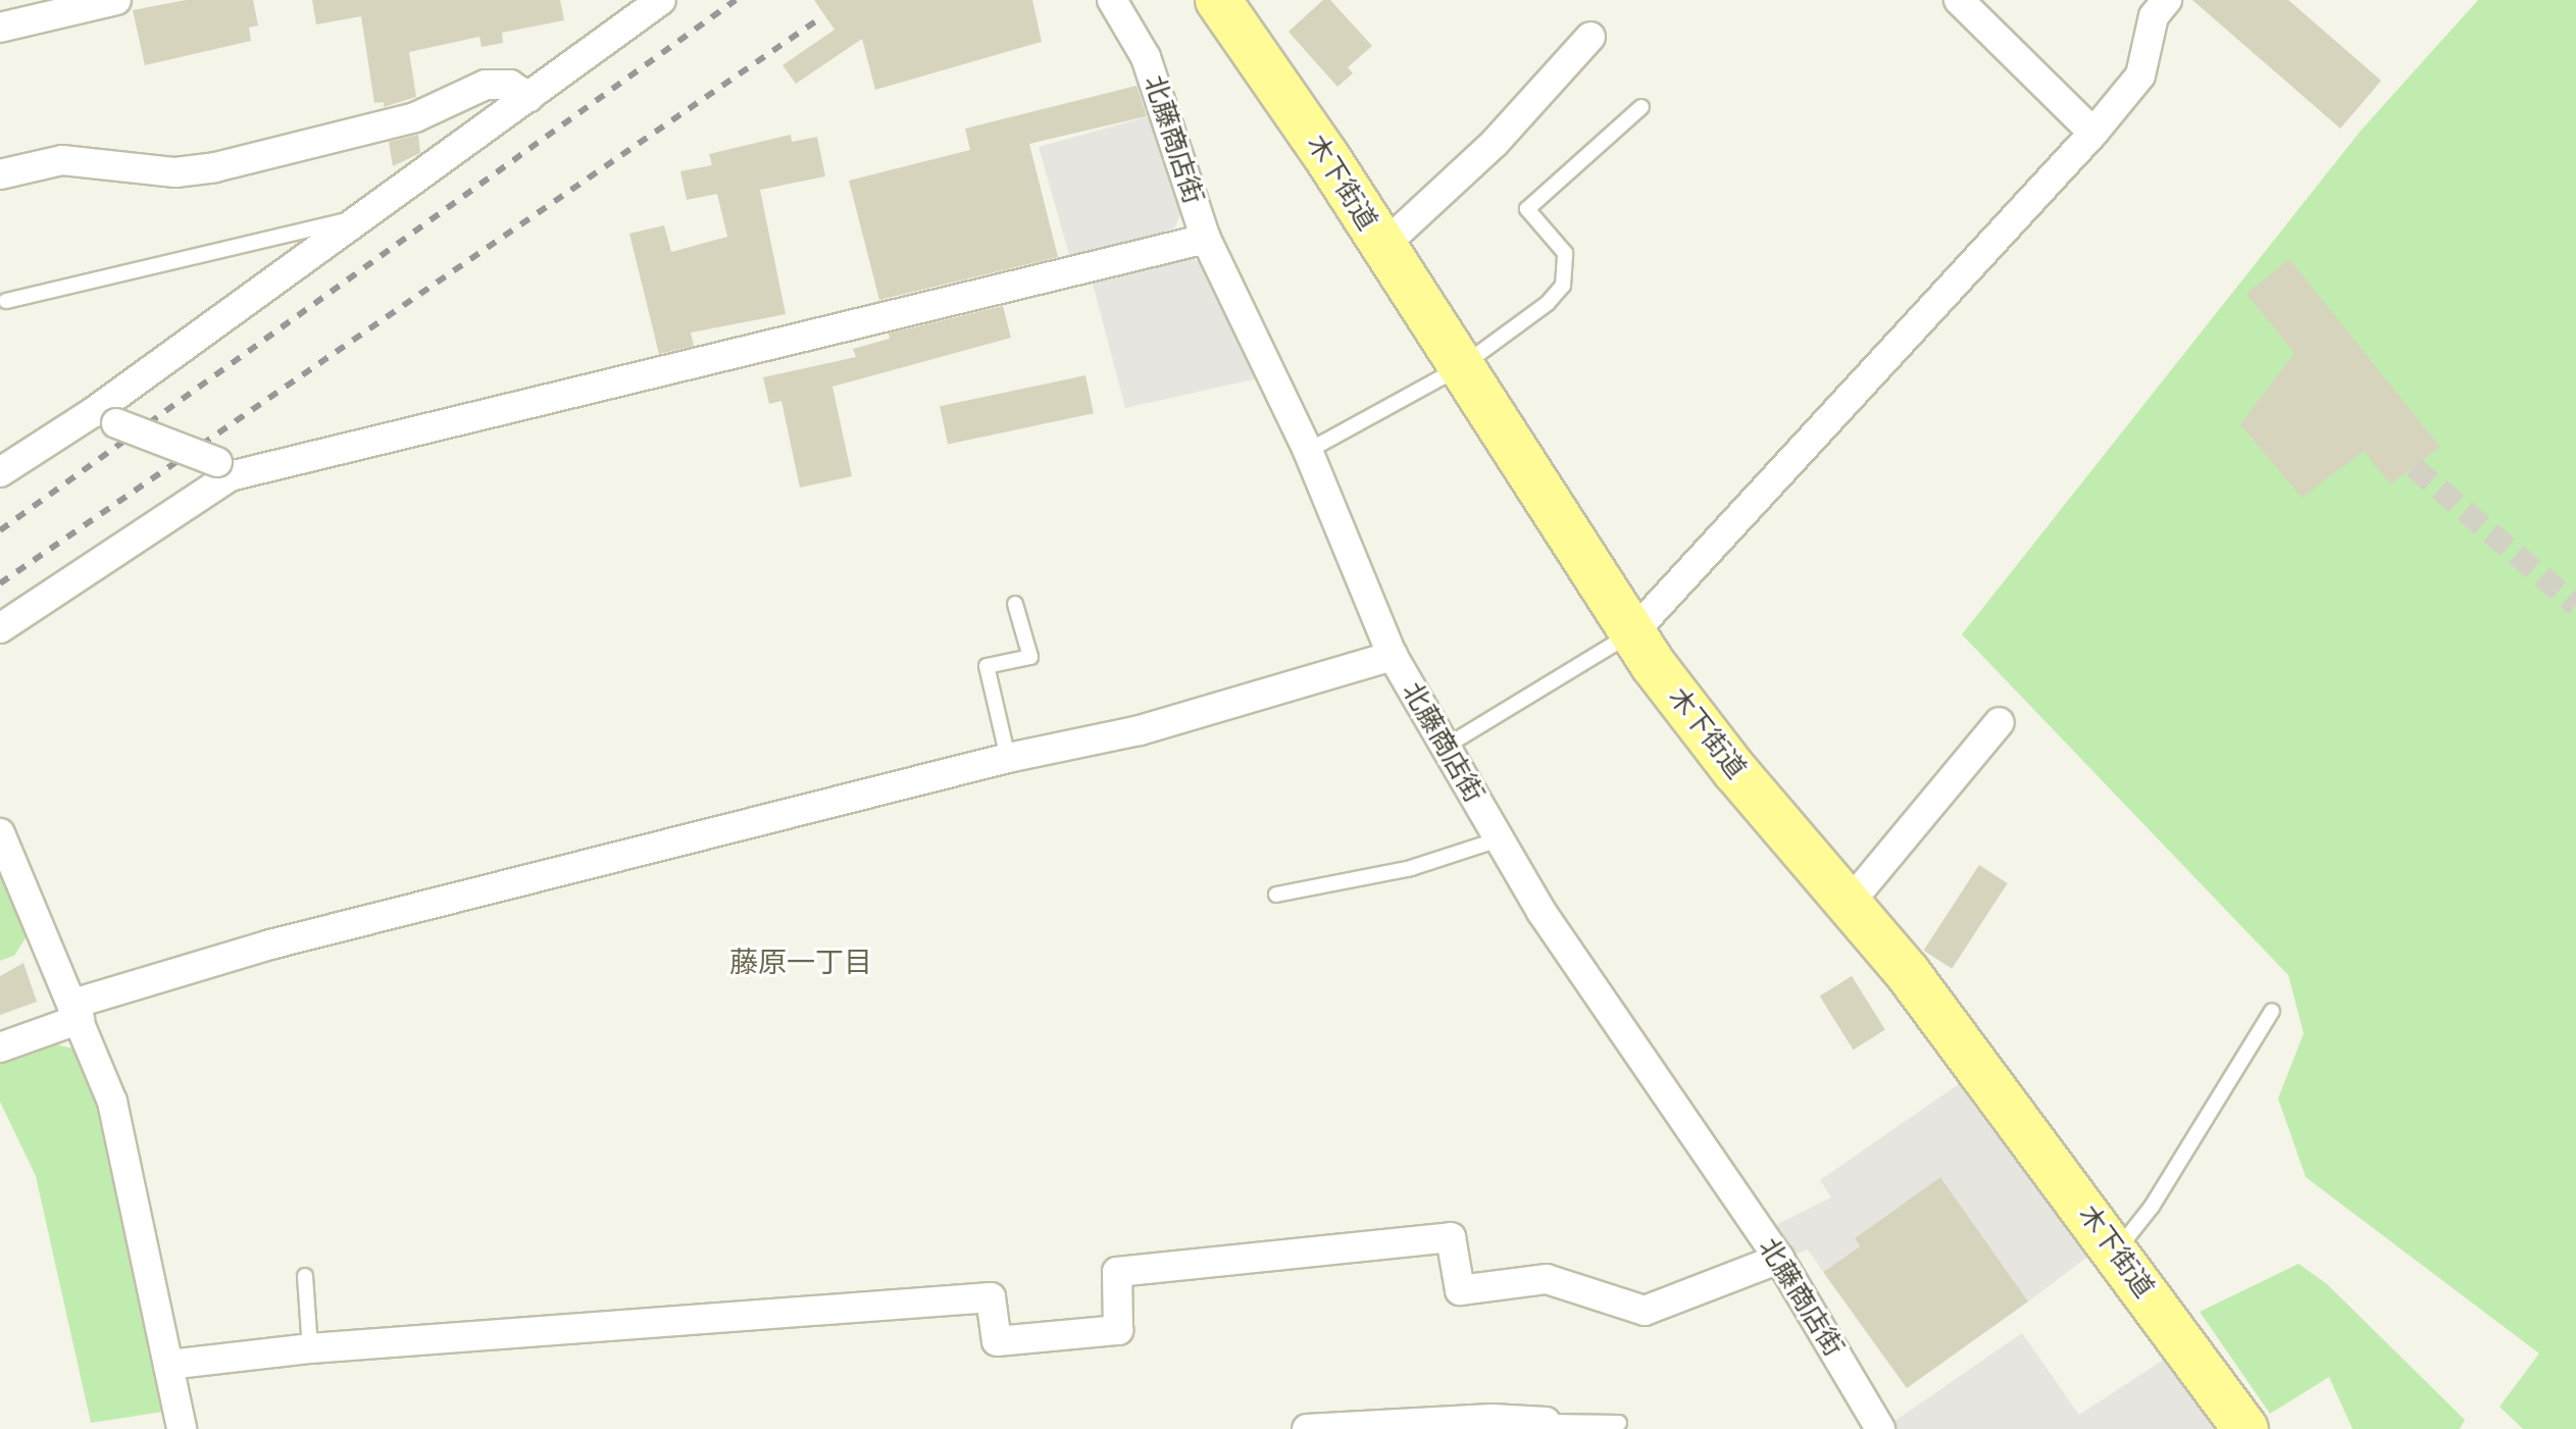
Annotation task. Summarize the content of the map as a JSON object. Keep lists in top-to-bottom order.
{
  "streets": {
    "main road": ["木下街道"],
    "street": ["北藤商店街"]
  },
  "districts": ["藤原一丁目"]
}
